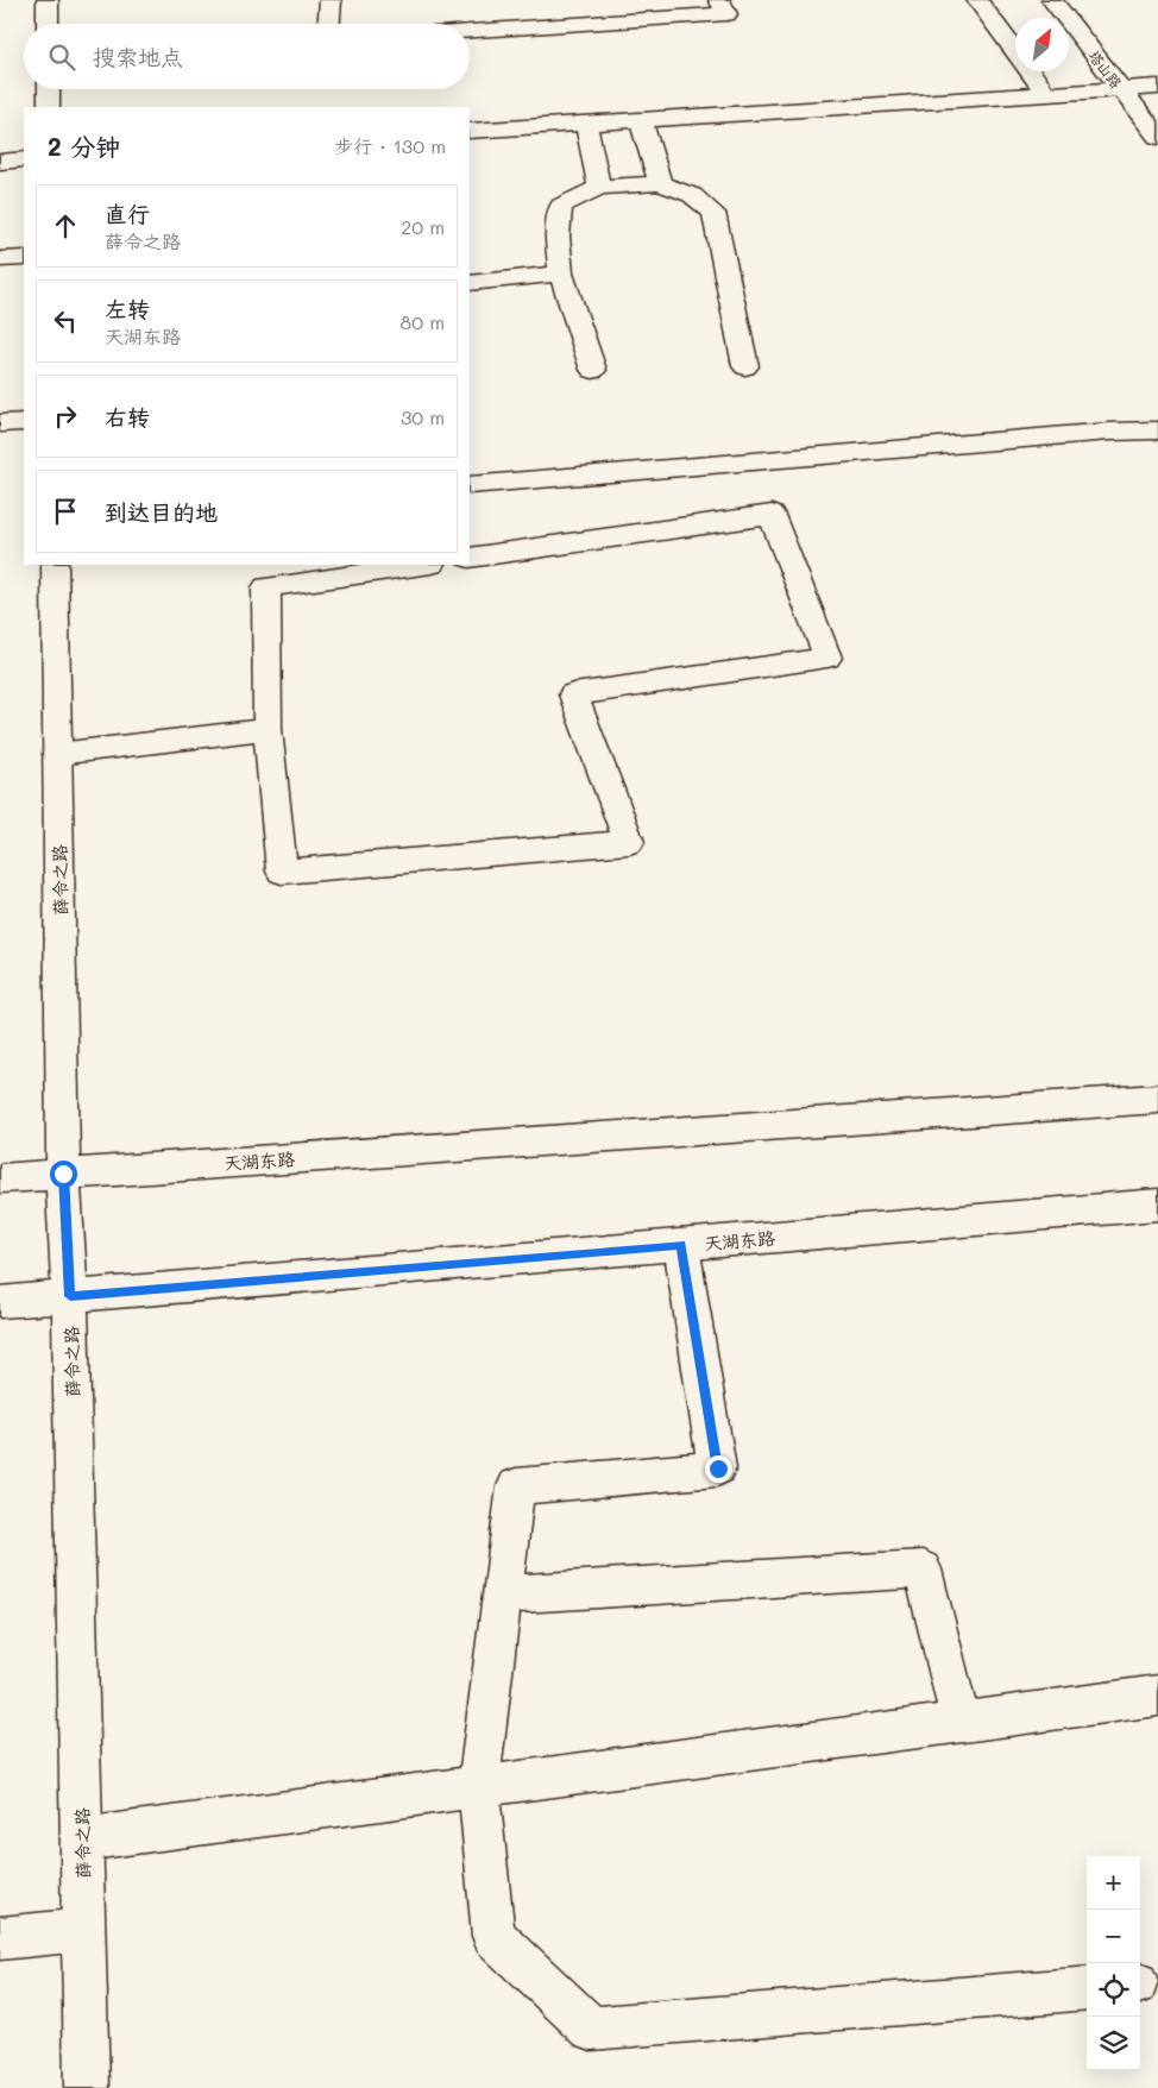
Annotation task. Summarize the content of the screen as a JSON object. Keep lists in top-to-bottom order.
{
  "streets": {
    "street": ["塔山路", "薛令之路", "天湖东路"]
  },
  "crossings": [
    ["薛令之路", "天湖东路"]
  ],
  "north": "top right",
  "page": {
    "search": "搜索地点",
    "heading": ["2 分钟", "步行 · 130 m"],
    "list": [
      ["直行", "薛令之路", "20 m"],
      ["左转", "天湖东路", "80 m"],
      ["右转", "30 m"],
      "到达目的地"
    ],
    "map_buttons": ["+", "−"]
  }
}
